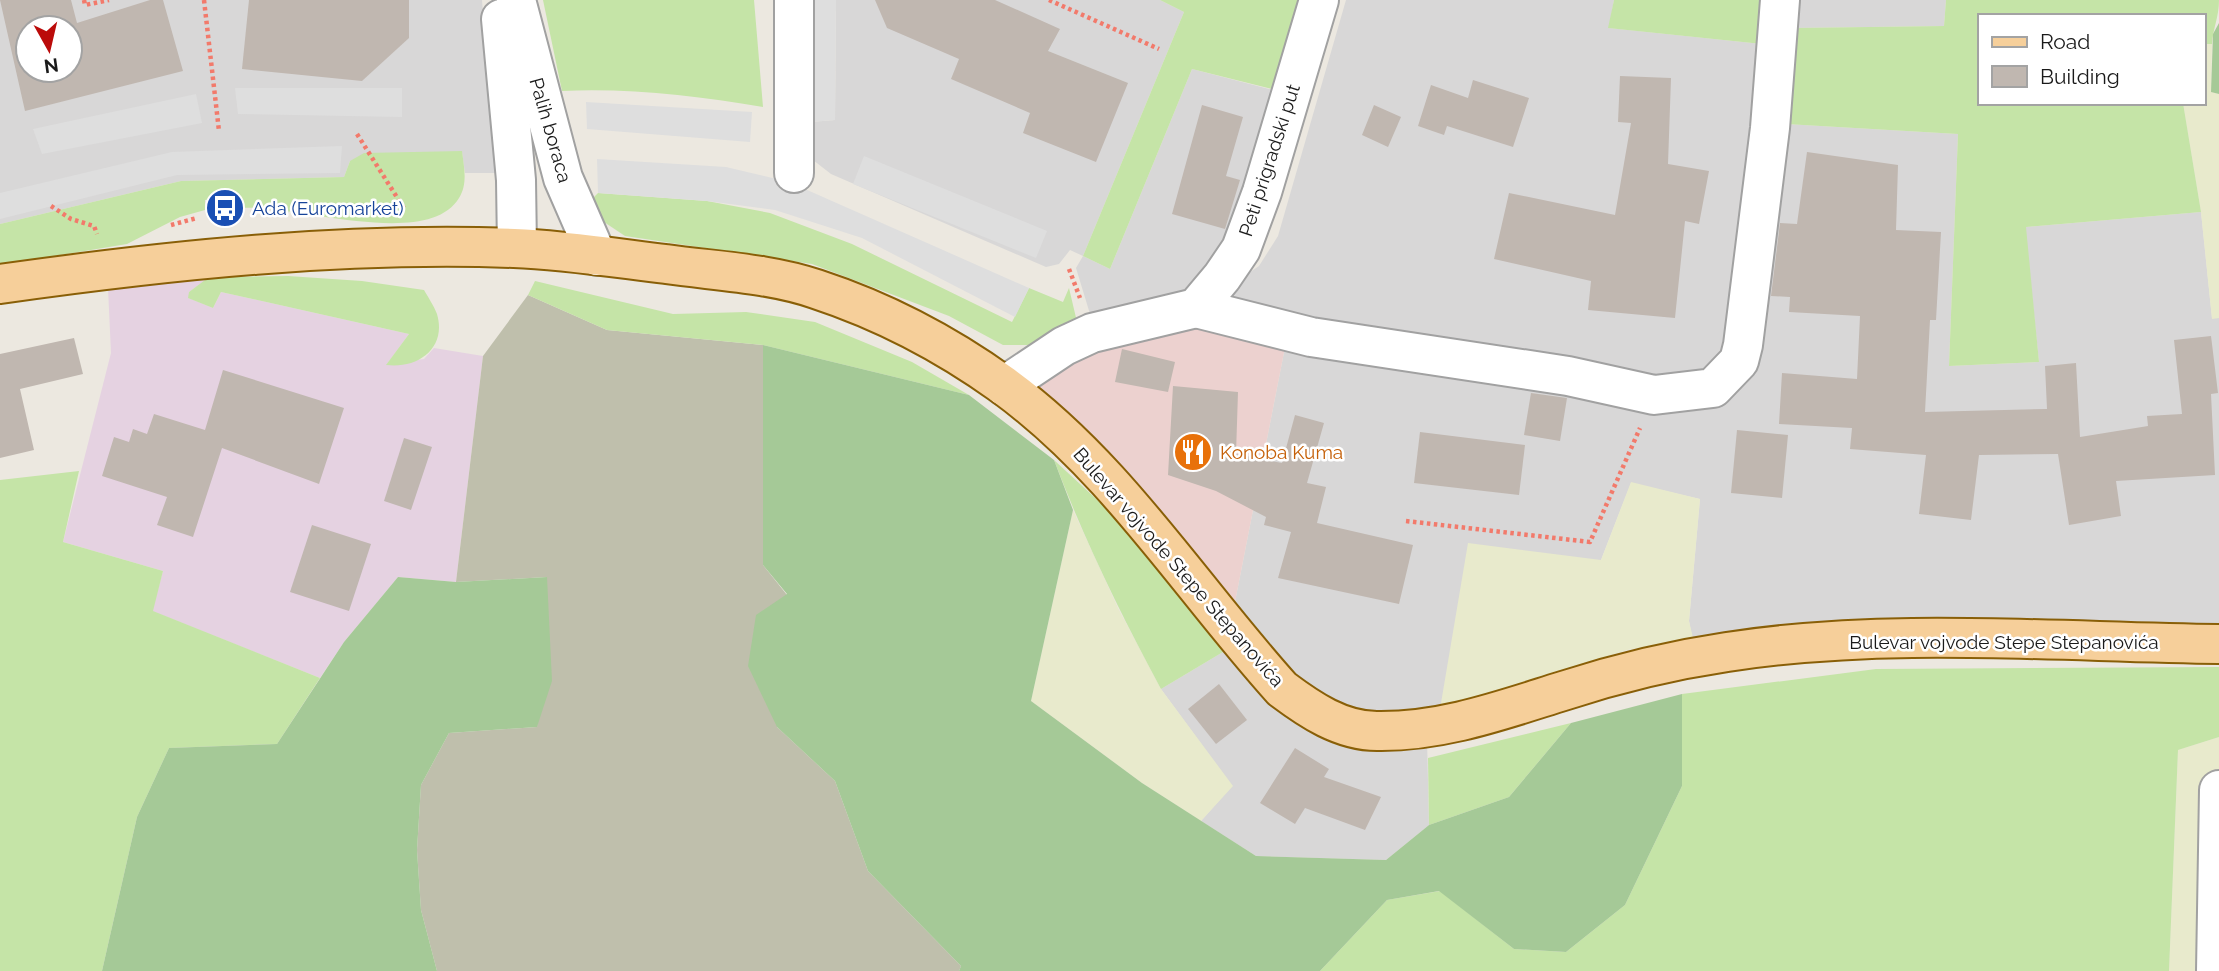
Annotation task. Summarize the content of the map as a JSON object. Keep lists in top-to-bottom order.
{
  "streets": {
    "main road": ["Bulevar vojvode Stepe Stepanovića"],
    "street": ["Palih boraca", "Peti prigradski put"]
  },
  "crossings": [
    ["Palih boraca", "Bulevar vojvode Stepe Stepanovića"]
  ],
  "places": {
    "bus stop": ["Ada (Euromarket)"],
    "restaurant": ["Konoba Kuma"]
  },
  "legend": ["Road", "Building"],
  "north": "bottom"
}
